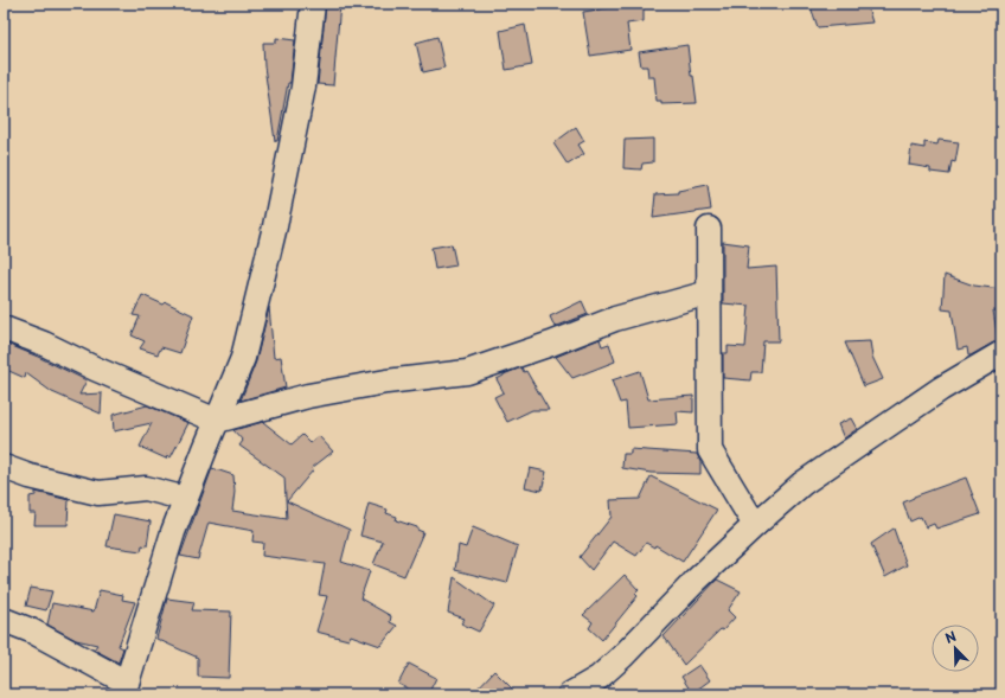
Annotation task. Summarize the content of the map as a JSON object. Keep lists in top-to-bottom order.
{
  "north": "top left"
}
